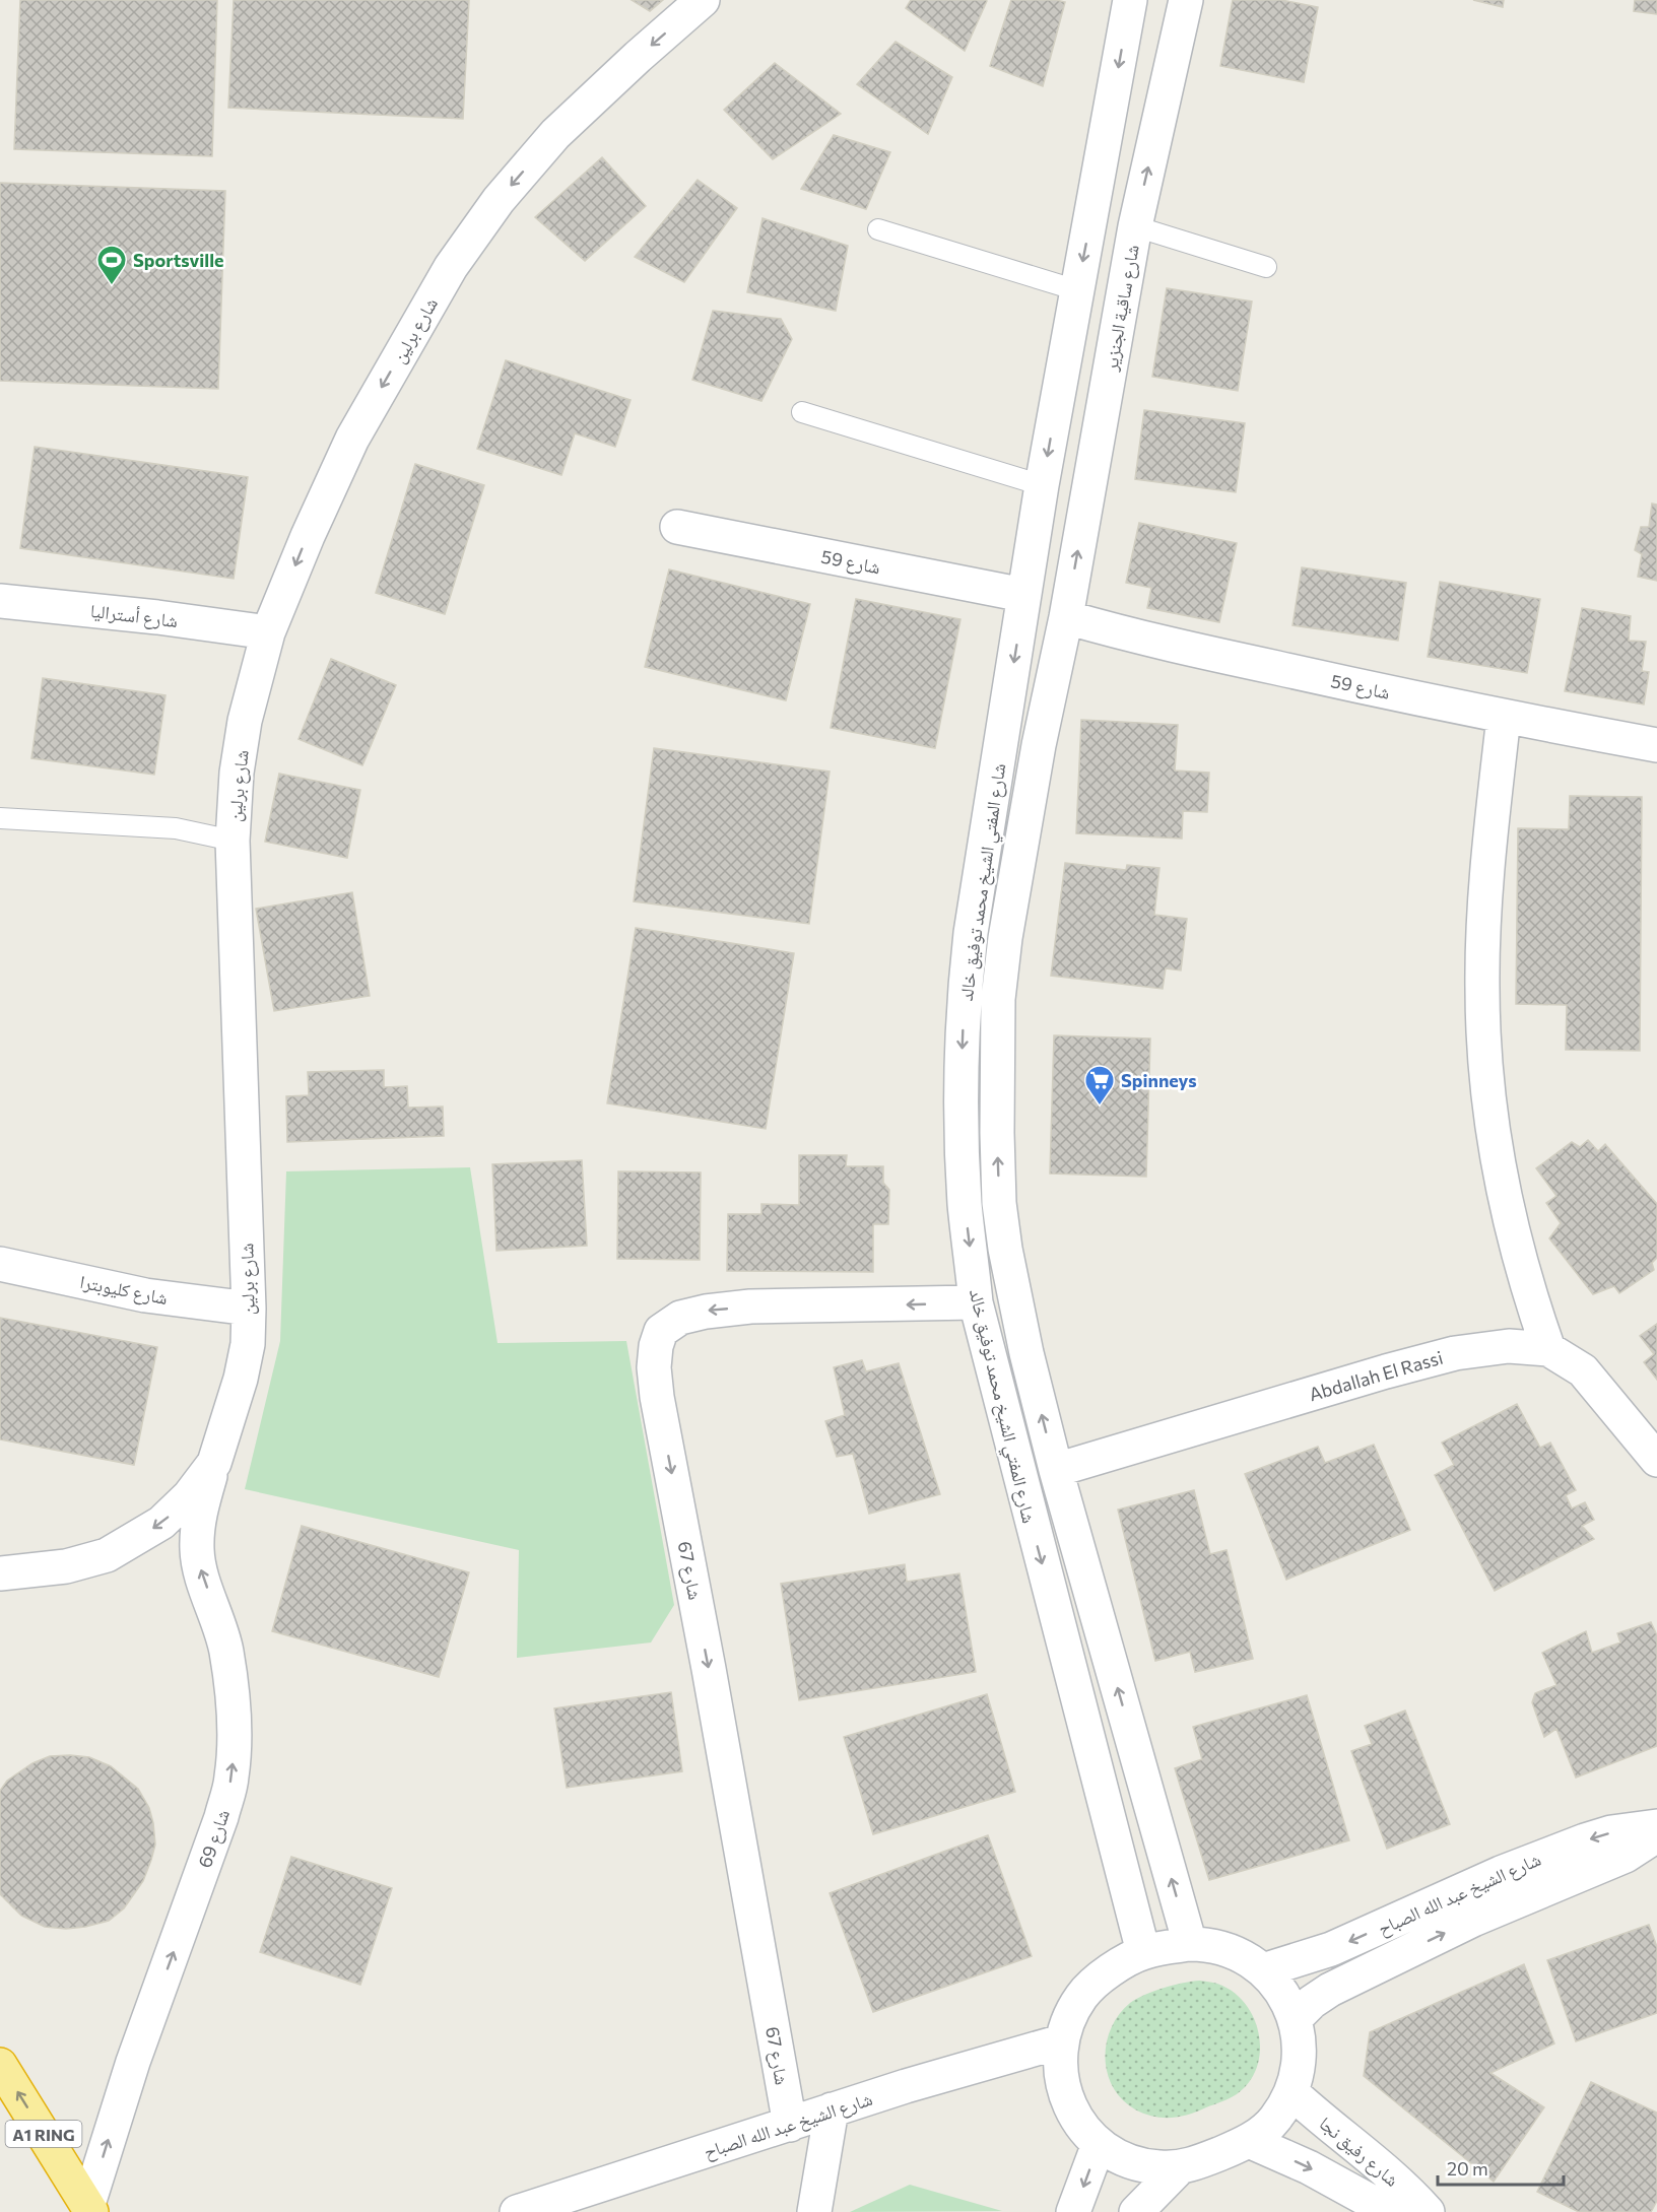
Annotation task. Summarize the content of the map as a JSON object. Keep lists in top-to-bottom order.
{
  "streets": {
    "highway": ["A1 RING"],
    "street": [
      "شارع ساقية الجنزير",
      "شارع برلين",
      "شارع 59",
      "شارع أستراليا",
      "شارع المفتي الشيخ محمد توفيق خالد",
      "شارع كليوبترا",
      "Abdallah El Rassi",
      "شارع 67",
      "شارع 69",
      "شارع الشيخ عبد الله الصباح",
      "شارع رفيق نجا"
    ]
  },
  "crossings": [
    ["شارع ساقية الجنزير", "شارع 59"],
    ["شارع ساقية الجنزير", "شارع المفتي الشيخ محمد توفيق خالد"],
    ["شارع برلين", "شارع أستراليا"],
    ["شارع برلين", "شارع كليوبترا"],
    ["شارع برلين", "شارع 69"],
    ["شارع 59", "شارع المفتي الشيخ محمد توفيق خالد"],
    ["شارع المفتي الشيخ محمد توفيق خالد", "Abdallah El Rassi"],
    ["شارع المفتي الشيخ محمد توفيق خالد", "شارع 67"],
    ["شارع 67", "شارع الشيخ عبد الله الصباح"],
    ["شارع 69", "A1 RING"]
  ],
  "one_way": ["شارع برلين", "شارع 69"],
  "places": {
    "sports": ["Sportsville"],
    "supermarket": ["Spinneys"]
  },
  "scale_bar": "20 m"
}
